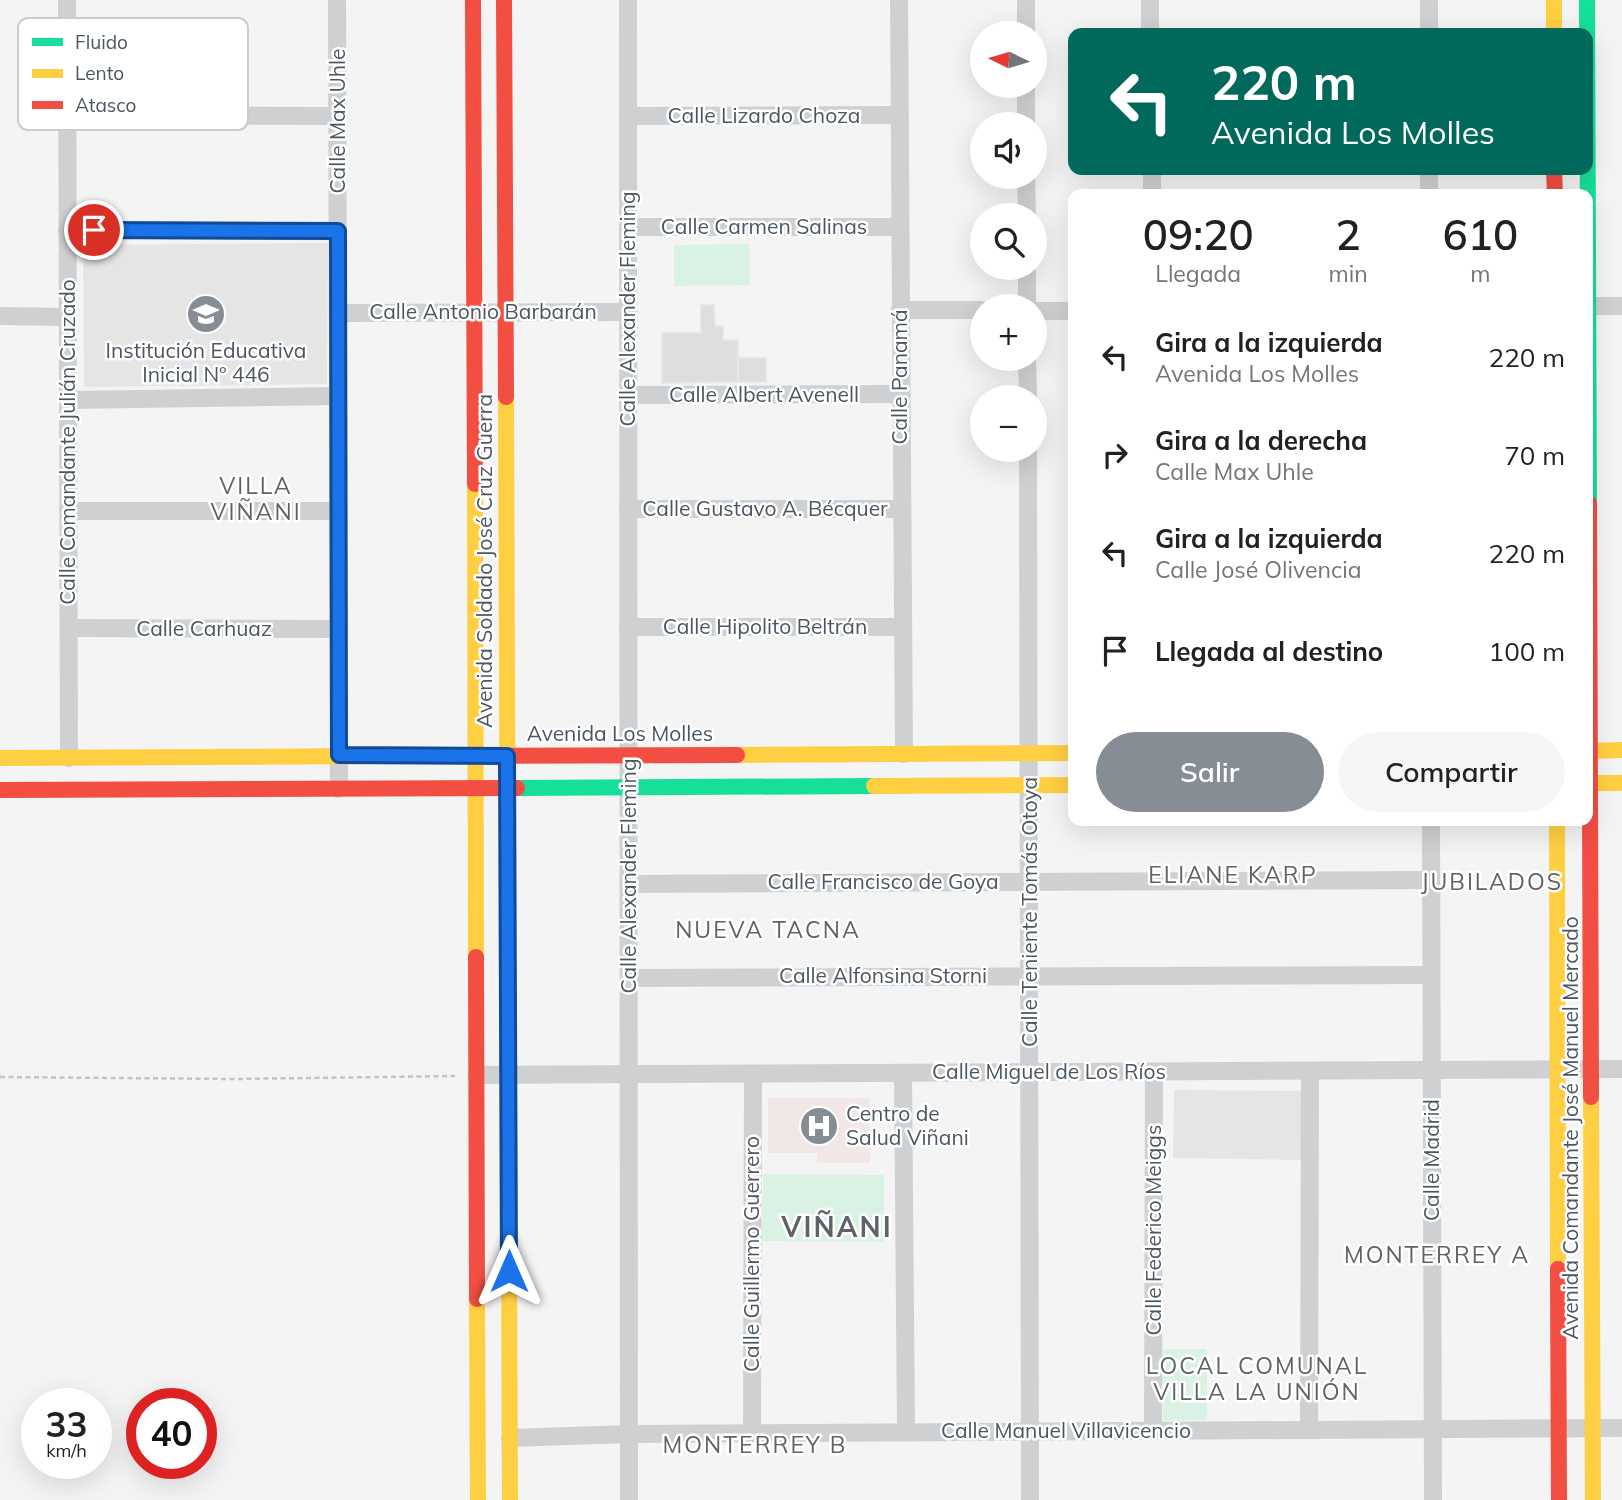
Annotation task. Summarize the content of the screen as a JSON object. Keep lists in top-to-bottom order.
{
  "streets": {
    "street": [
      "Calle Lizardo Choza",
      "Calle Max Uhle",
      "Calle Carmen Salinas",
      "Calle Alexander Fleming",
      "Calle Antonio Barbarán",
      "Calle Panamá",
      "Calle Albert Avenell",
      "Calle Comandante Julián Cruzado",
      "Calle Gustavo A. Bécquer",
      "Avenida Soldado José Cruz Guerra",
      "Calle Hipolito Beltrán",
      "Calle Carhuaz",
      "Avenida Los Molles",
      "Calle Francisco de Goya",
      "Calle Teniente Tomás Otoya",
      "Calle Alfonsina Storni",
      "Calle Miguel de Los Ríos",
      "Avenida Comandante José Manuel Mercado",
      "Calle Madrid",
      "Calle Federico Meiggs",
      "Calle Guillermo Guerrero",
      "Calle Manuel Villavicencio"
    ]
  },
  "crossings": [
    ["Calle Lizardo Choza", "Calle Alexander Fleming"],
    ["Calle Lizardo Choza", "Calle Panamá"],
    ["Calle Max Uhle", "Calle Antonio Barbarán"],
    ["Calle Max Uhle", "Calle Carhuaz"],
    ["Calle Max Uhle", "Avenida Los Molles"],
    ["Calle Carmen Salinas", "Calle Alexander Fleming"],
    ["Calle Carmen Salinas", "Calle Panamá"],
    ["Calle Alexander Fleming", "Calle Antonio Barbarán"],
    ["Calle Alexander Fleming", "Calle Albert Avenell"],
    ["Calle Alexander Fleming", "Calle Gustavo A. Bécquer"],
    ["Calle Alexander Fleming", "Calle Hipolito Beltrán"],
    ["Calle Alexander Fleming", "Avenida Los Molles"],
    ["Calle Alexander Fleming", "Calle Francisco de Goya"],
    ["Calle Alexander Fleming", "Calle Alfonsina Storni"],
    ["Calle Alexander Fleming", "Calle Miguel de Los Ríos"],
    ["Calle Alexander Fleming", "Calle Manuel Villavicencio"],
    ["Calle Antonio Barbarán", "Avenida Soldado José Cruz Guerra"],
    ["Calle Panamá", "Calle Albert Avenell"],
    ["Calle Panamá", "Calle Gustavo A. Bécquer"],
    ["Calle Panamá", "Calle Hipolito Beltrán"],
    ["Calle Panamá", "Avenida Los Molles"],
    ["Calle Comandante Julián Cruzado", "Calle Carhuaz"],
    ["Calle Comandante Julián Cruzado", "Avenida Los Molles"],
    ["Avenida Soldado José Cruz Guerra", "Avenida Los Molles"],
    ["Avenida Soldado José Cruz Guerra", "Calle Miguel de Los Ríos"],
    ["Avenida Soldado José Cruz Guerra", "Calle Manuel Villavicencio"],
    ["Avenida Los Molles", "Calle Teniente Tomás Otoya"],
    ["Calle Francisco de Goya", "Calle Teniente Tomás Otoya"],
    ["Calle Francisco de Goya", "Calle Madrid"],
    ["Calle Teniente Tomás Otoya", "Calle Alfonsina Storni"],
    ["Calle Teniente Tomás Otoya", "Calle Miguel de Los Ríos"],
    ["Calle Teniente Tomás Otoya", "Calle Manuel Villavicencio"],
    ["Calle Alfonsina Storni", "Calle Madrid"],
    ["Calle Miguel de Los Ríos", "Avenida Comandante José Manuel Mercado"],
    ["Calle Miguel de Los Ríos", "Calle Madrid"],
    ["Calle Miguel de Los Ríos", "Calle Federico Meiggs"],
    ["Calle Miguel de Los Ríos", "Calle Guillermo Guerrero"],
    ["Avenida Comandante José Manuel Mercado", "Calle Manuel Villavicencio"],
    ["Calle Madrid", "Calle Manuel Villavicencio"],
    ["Calle Federico Meiggs", "Calle Manuel Villavicencio"],
    ["Calle Guillermo Guerrero", "Calle Manuel Villavicencio"]
  ],
  "districts": [
    "VILLA VIÑANI",
    "ELIANE KARP",
    "JUBILADOS",
    "NUEVA TACNA",
    "VIÑANI",
    "MONTERREY A",
    "LOCAL COMUNAL VILLA LA UNIÓN",
    "MONTERREY B"
  ],
  "places": {
    "school or university": ["Institución Educativa Inicial Nº 446"],
    "hospital": ["Centro de Salud Viñani"]
  },
  "legend": ["Fluido", "Lento", "Atasco"],
  "north": "left",
  "page": {
    "map_buttons": ["+", "−"],
    "turn": ["220 m", "Avenida Los Molles"],
    "eta": [
      "09:20",
      "Llegada",
      "2",
      "min",
      "610",
      "m"
    ],
    "list": [
      {
        "name": "Gira a la izquierda",
        "note": "Avenida Los Molles",
        "value": "220 m"
      },
      {
        "name": "Gira a la derecha",
        "note": "Calle Max Uhle",
        "value": "70 m"
      },
      {
        "name": "Gira a la izquierda",
        "note": "Calle José Olivencia",
        "value": "220 m"
      },
      {
        "name": "Llegada al destino",
        "value": "100 m"
      }
    ],
    "buttons": ["Salir", "Compartir"],
    "speed": "33 km/h",
    "limit": "40"
  }
}
